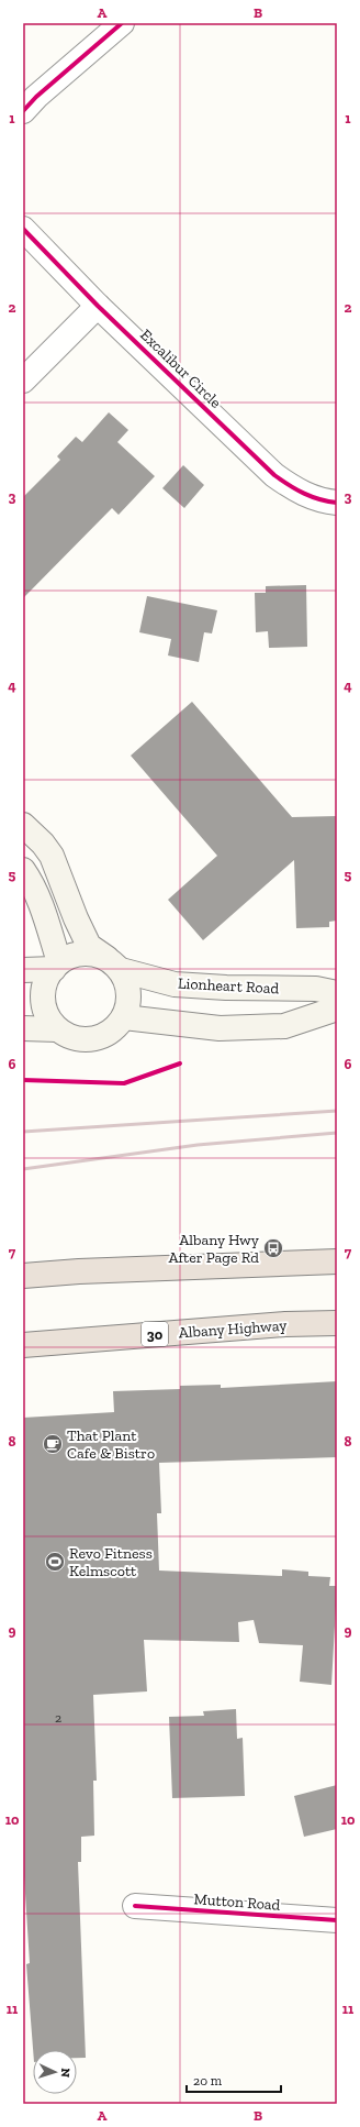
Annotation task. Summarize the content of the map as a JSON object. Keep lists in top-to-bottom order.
{
  "streets": {
    "highway": ["Albany Highway", "30"],
    "main road": ["Lionheart Road"],
    "street": ["Excalibur Circle", "Mutton Road"]
  },
  "places": {
    "bus stop": ["Albany Hwy After Page Rd"],
    "cafe": ["That Plant Cafe & Bistro"],
    "sports": ["Revo Fitness Kelmscott"]
  },
  "house_numbers": ["2"],
  "scale_bar": "20 m",
  "north": "right",
  "grid": {
    "columns": ["A", "B"],
    "rows": [
      "1",
      "2",
      "3",
      "4",
      "5",
      "6",
      "7",
      "8",
      "9",
      "10",
      "11"
    ]
  }
}
